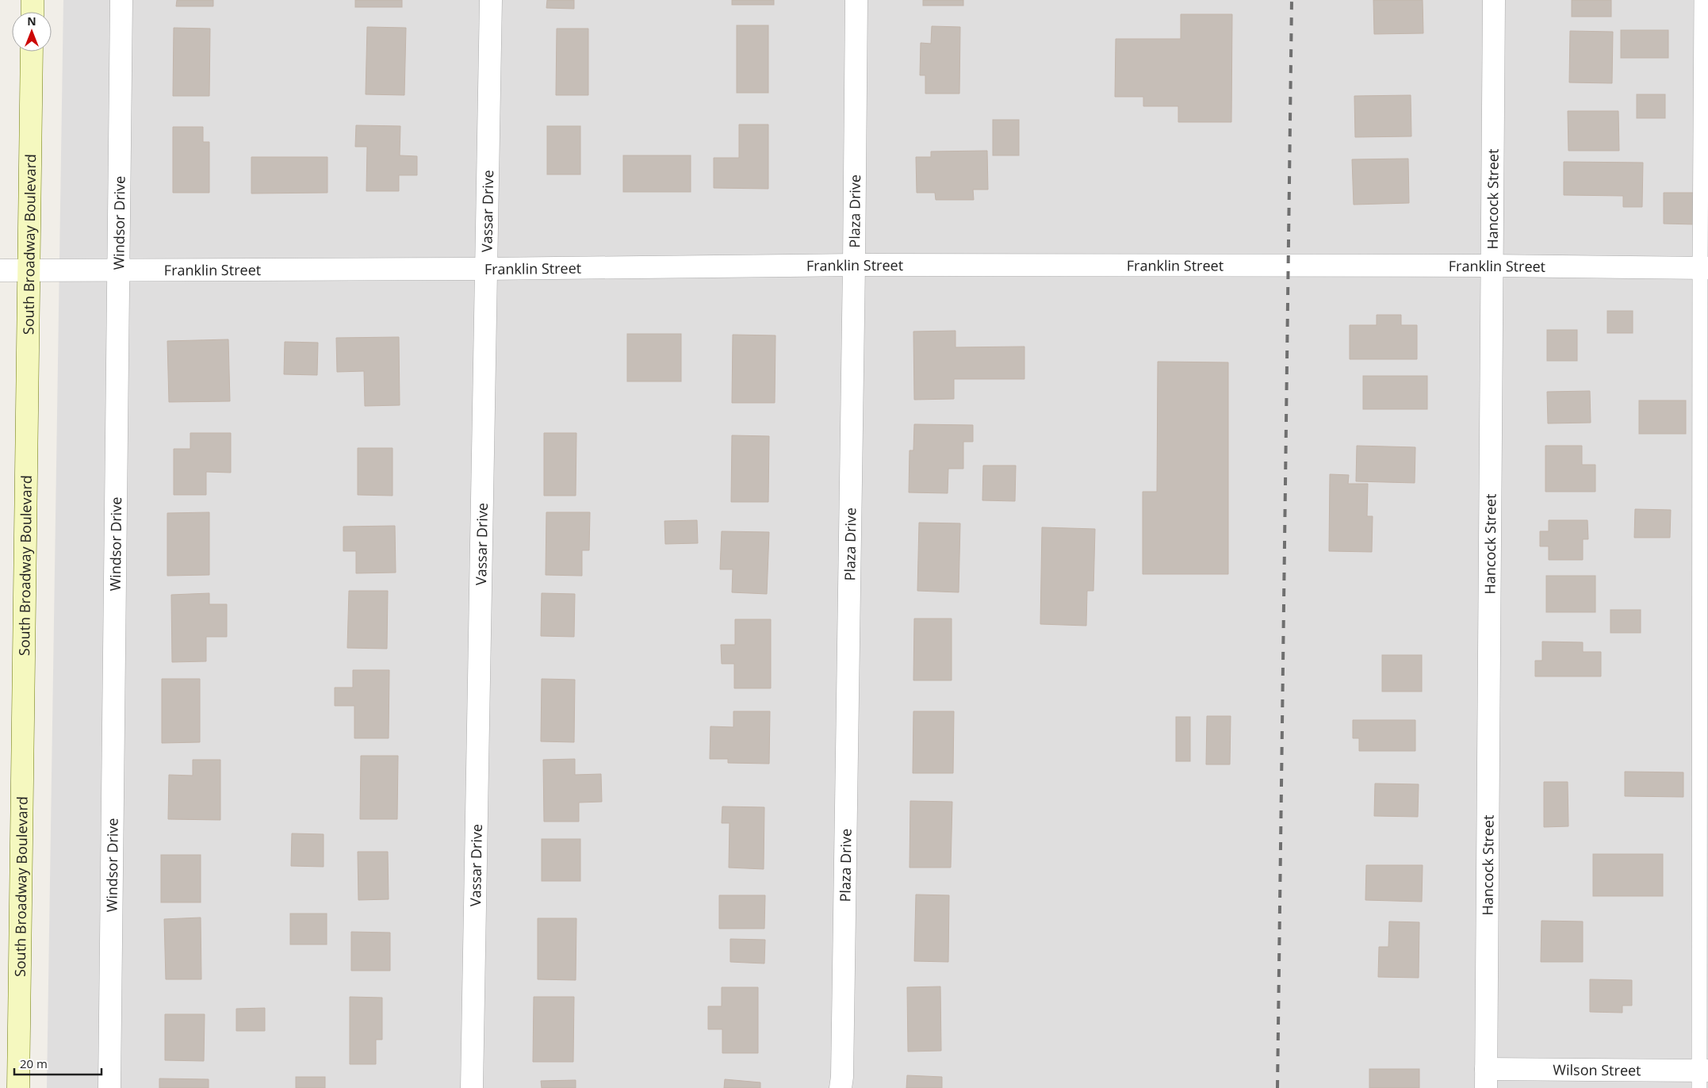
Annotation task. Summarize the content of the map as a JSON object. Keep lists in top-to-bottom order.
{
  "streets": {
    "main road": ["South Broadway Boulevard"],
    "street": [
      "Hancock Street",
      "Vassar Drive",
      "Plaza Drive",
      "Windsor Drive",
      "Franklin Street",
      "Wilson Street"
    ]
  },
  "crossings": [
    ["Hancock Street", "Franklin Street"],
    ["Hancock Street", "Wilson Street"],
    ["Vassar Drive", "Franklin Street"],
    ["Plaza Drive", "Franklin Street"],
    ["Windsor Drive", "Franklin Street"],
    ["South Broadway Boulevard", "Franklin Street"]
  ],
  "scale_bar": "20 m",
  "north": "top"
}
